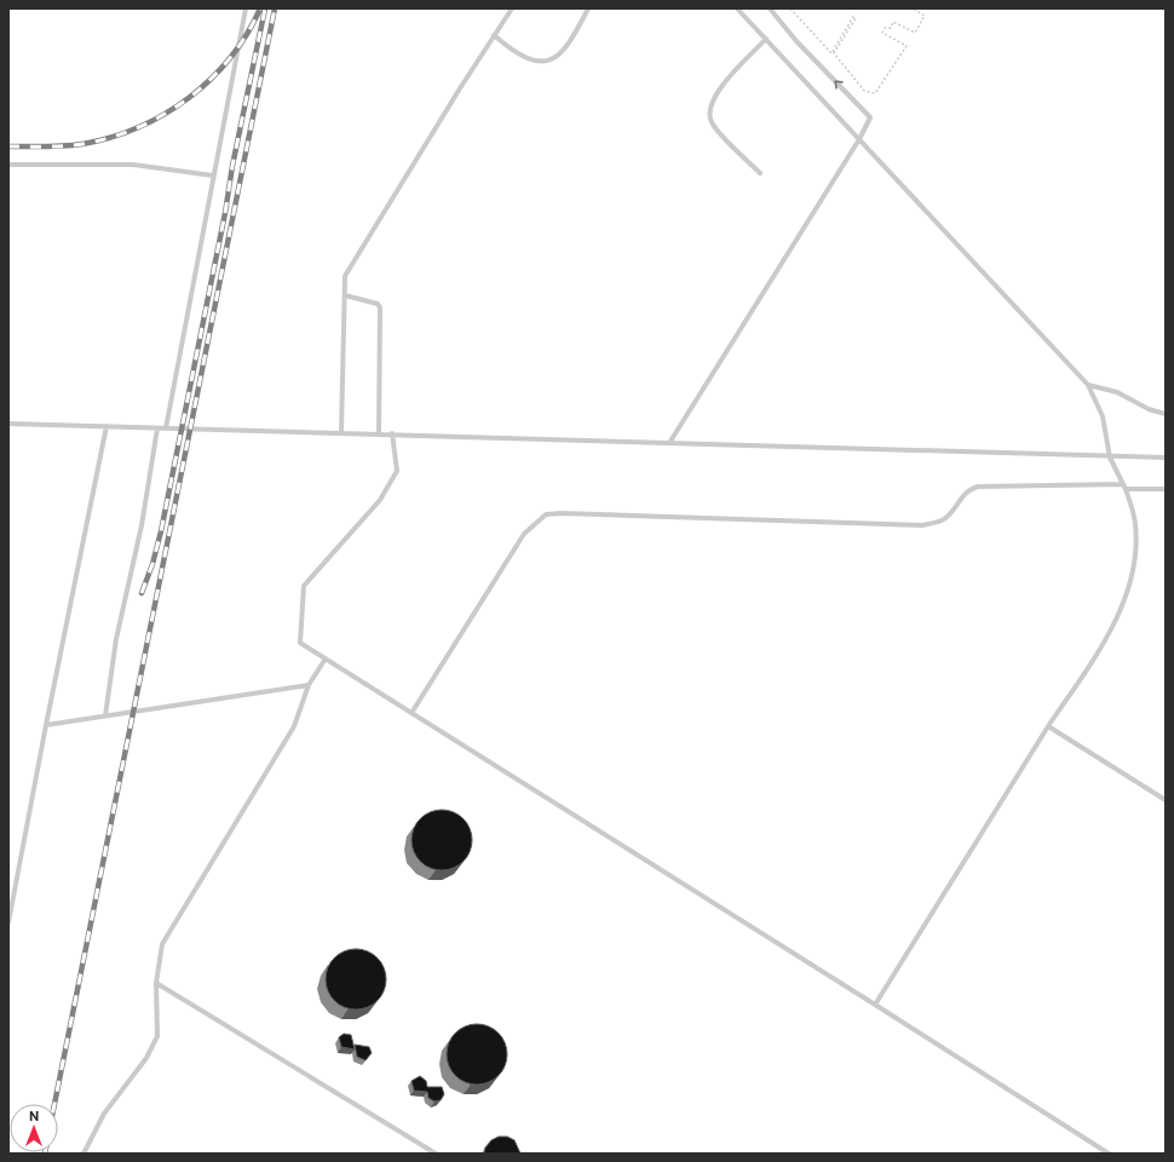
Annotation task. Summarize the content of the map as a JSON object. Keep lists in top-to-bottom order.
{
  "north": "top"
}
